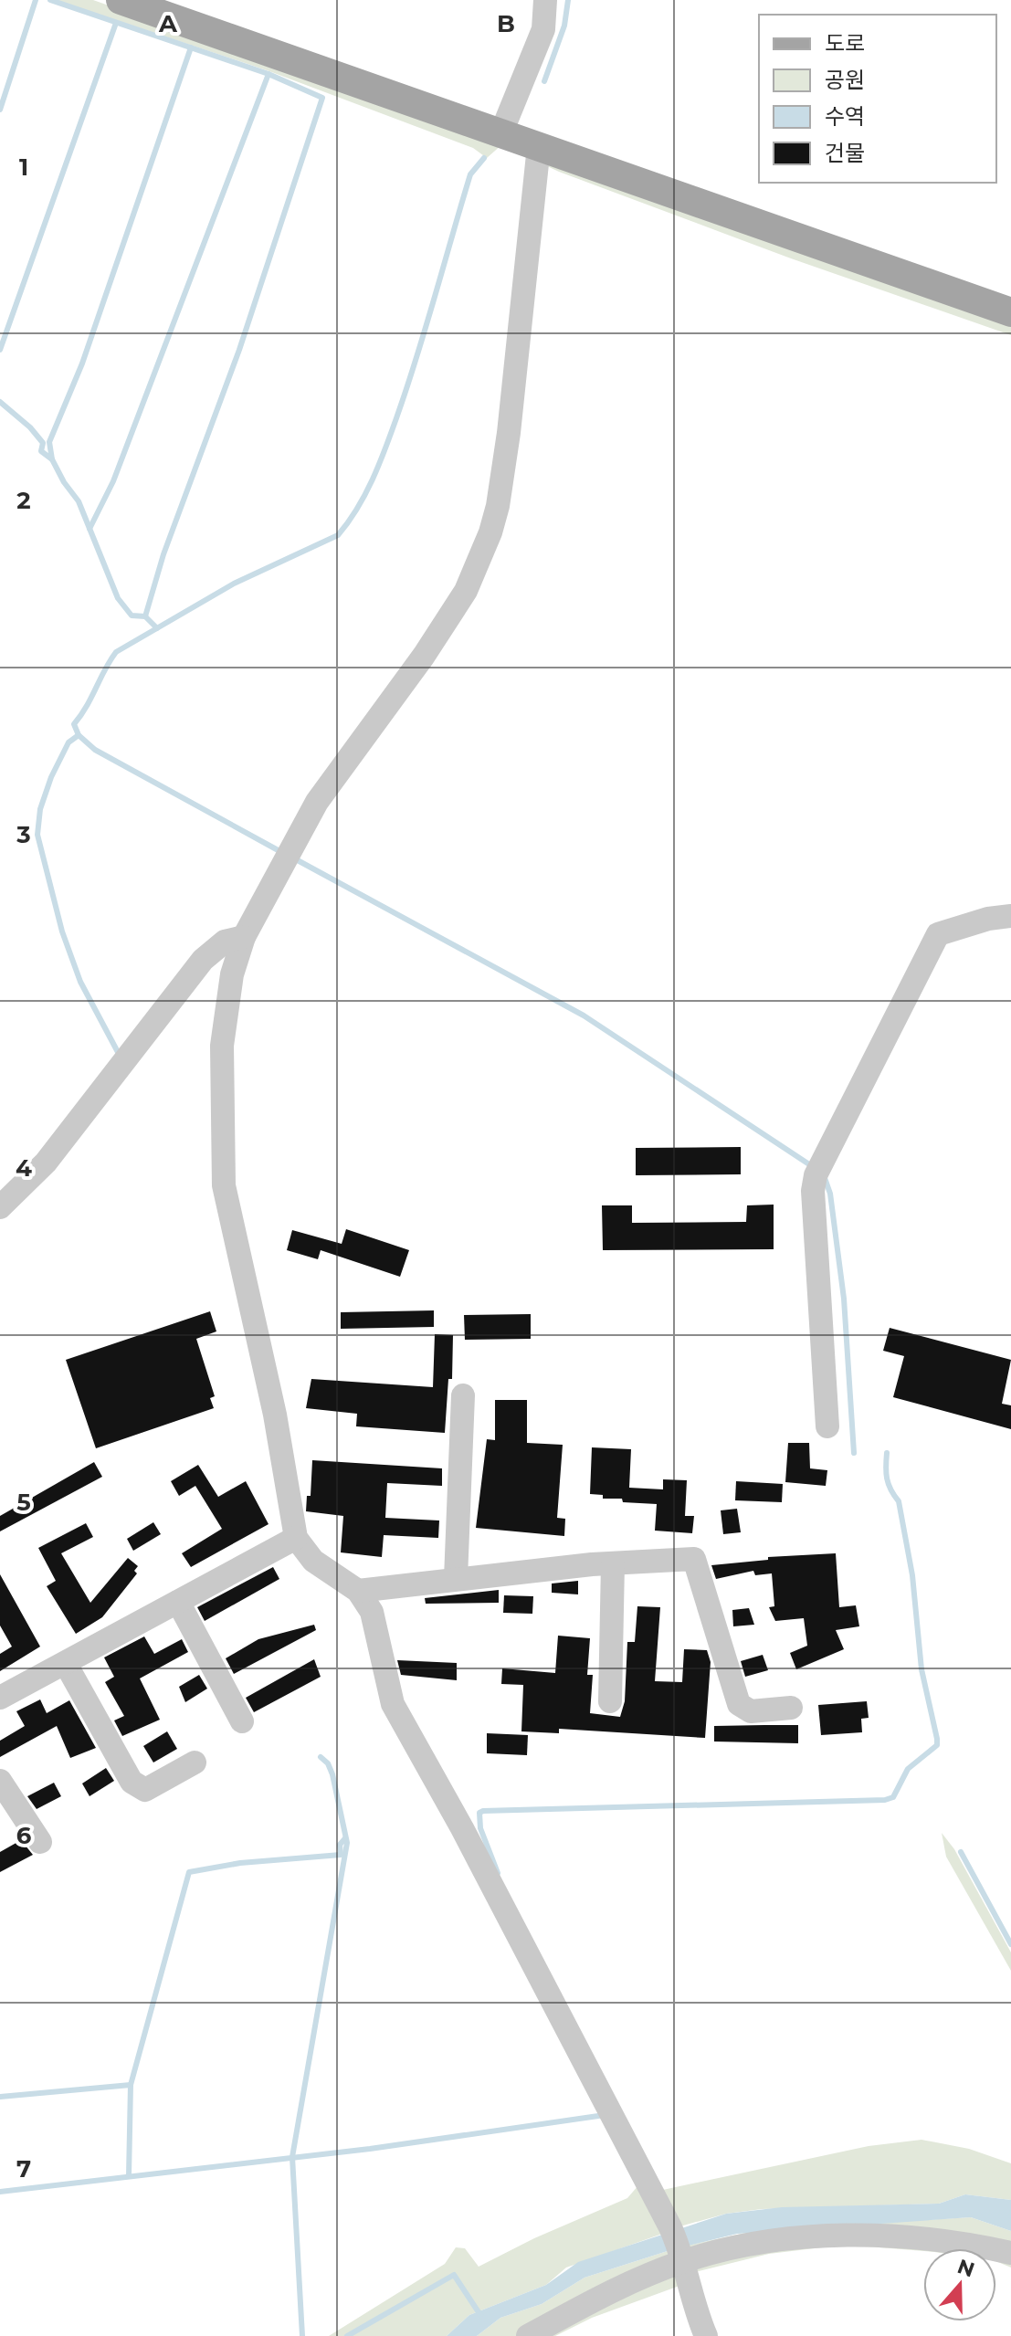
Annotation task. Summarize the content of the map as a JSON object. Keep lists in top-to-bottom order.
{
  "legend": [
    "도로",
    "공원",
    "수역",
    "건물"
  ],
  "north": "top",
  "grid": {
    "columns": ["A", "B"],
    "rows": [
      "1",
      "2",
      "3",
      "4",
      "5",
      "6",
      "7"
    ]
  }
}
